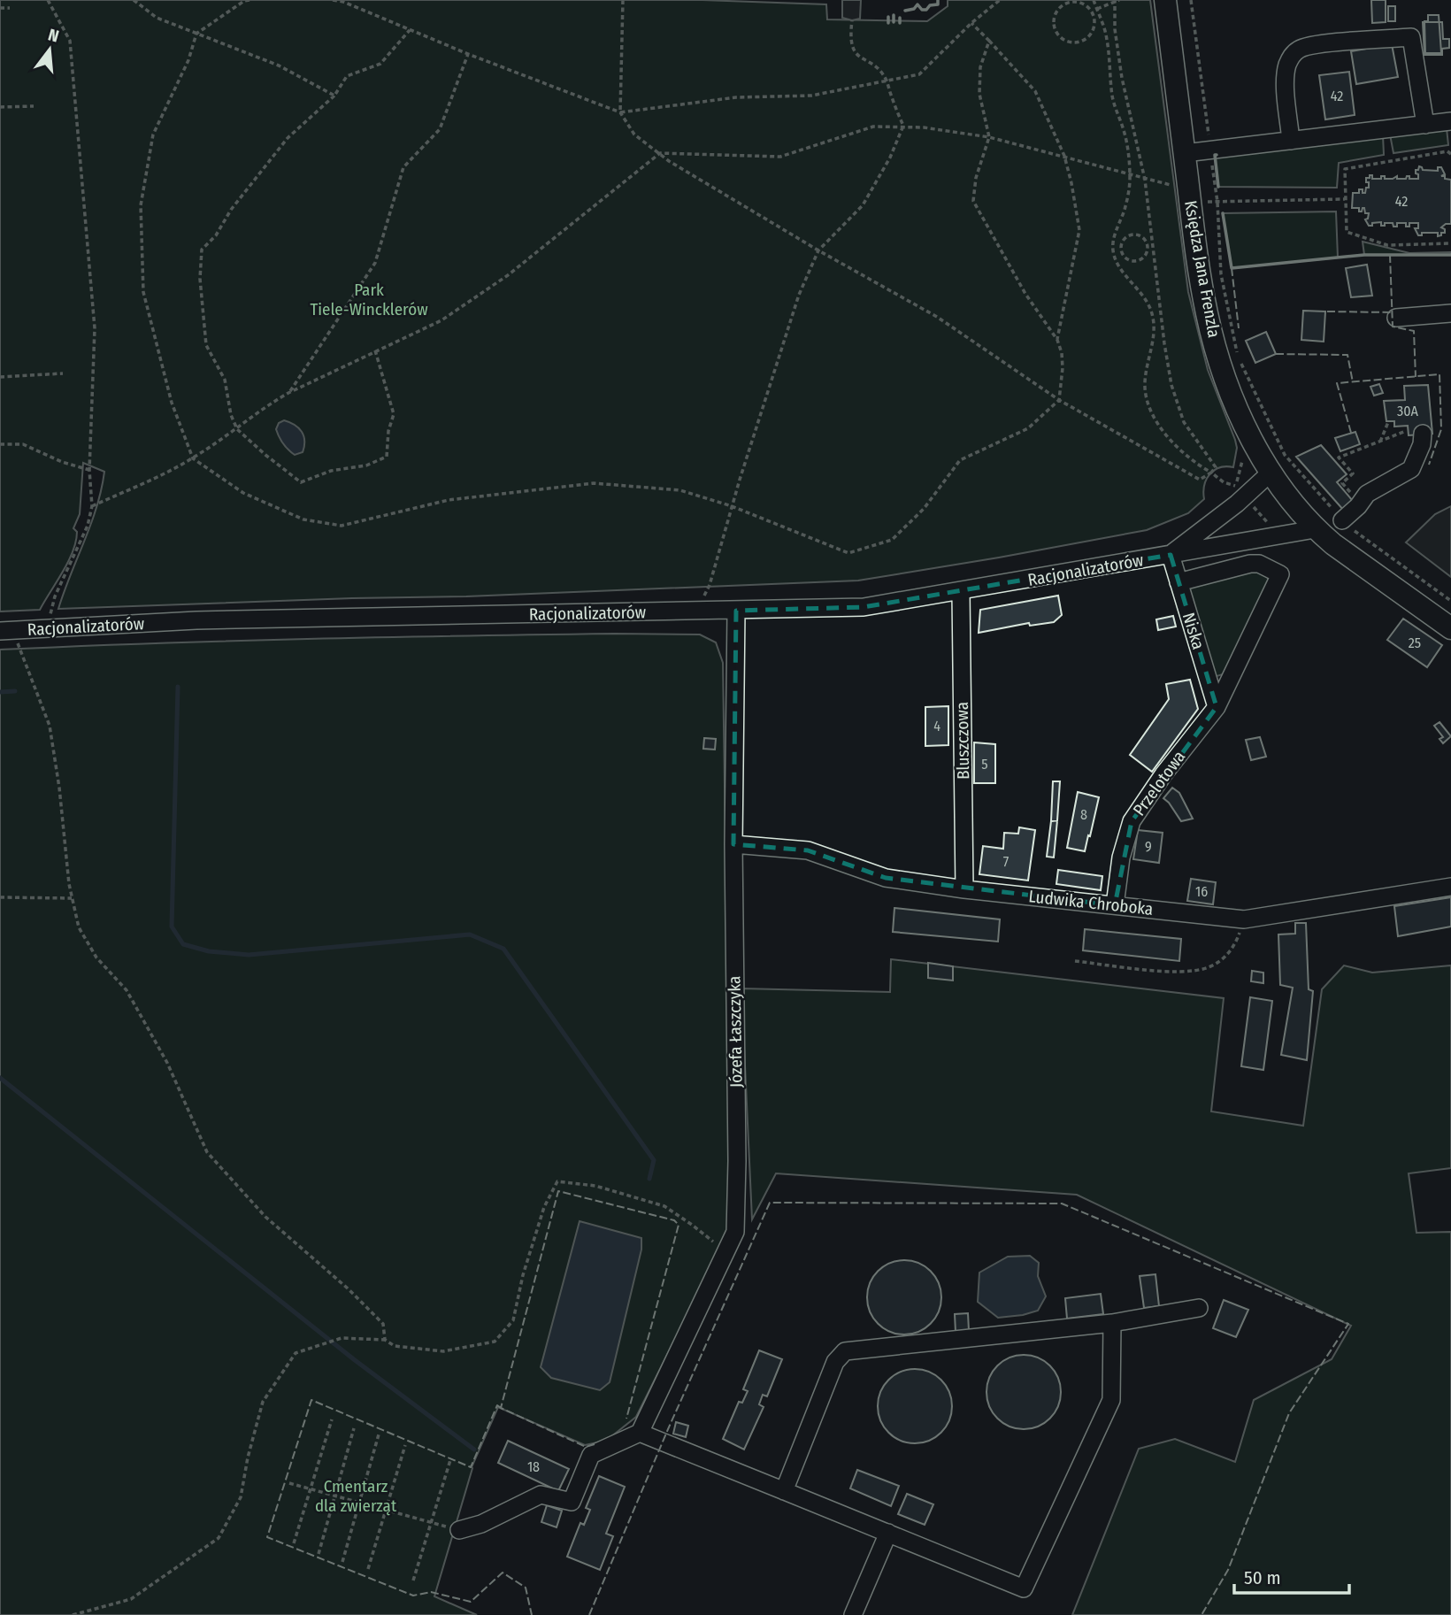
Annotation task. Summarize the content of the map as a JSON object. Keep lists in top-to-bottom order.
{
  "streets": {
    "main road": ["Księdza Jana Frenzla"],
    "street": [
      "Racjonalizatorów",
      "Niska",
      "Bluszczowa",
      "Przelotowa",
      "Ludwika Chroboka",
      "Józefa Łaszczyka"
    ]
  },
  "crossings": [
    ["Księdza Jana Frenzla", "Racjonalizatorów"],
    ["Racjonalizatorów", "Niska"],
    ["Racjonalizatorów", "Bluszczowa"],
    ["Racjonalizatorów", "Józefa Łaszczyka"],
    ["Niska", "Przelotowa"],
    ["Bluszczowa", "Ludwika Chroboka"],
    ["Przelotowa", "Ludwika Chroboka"],
    ["Ludwika Chroboka", "Józefa Łaszczyka"]
  ],
  "parks": ["Park Tiele-Wincklerów", "Cmentarz dla zwierząt"],
  "house_numbers": [
    "42",
    "42",
    "30A",
    "25",
    "4",
    "5",
    "8",
    "9",
    "7",
    "16",
    "18"
  ],
  "scale_bar": "50 m",
  "north": "top"
}
